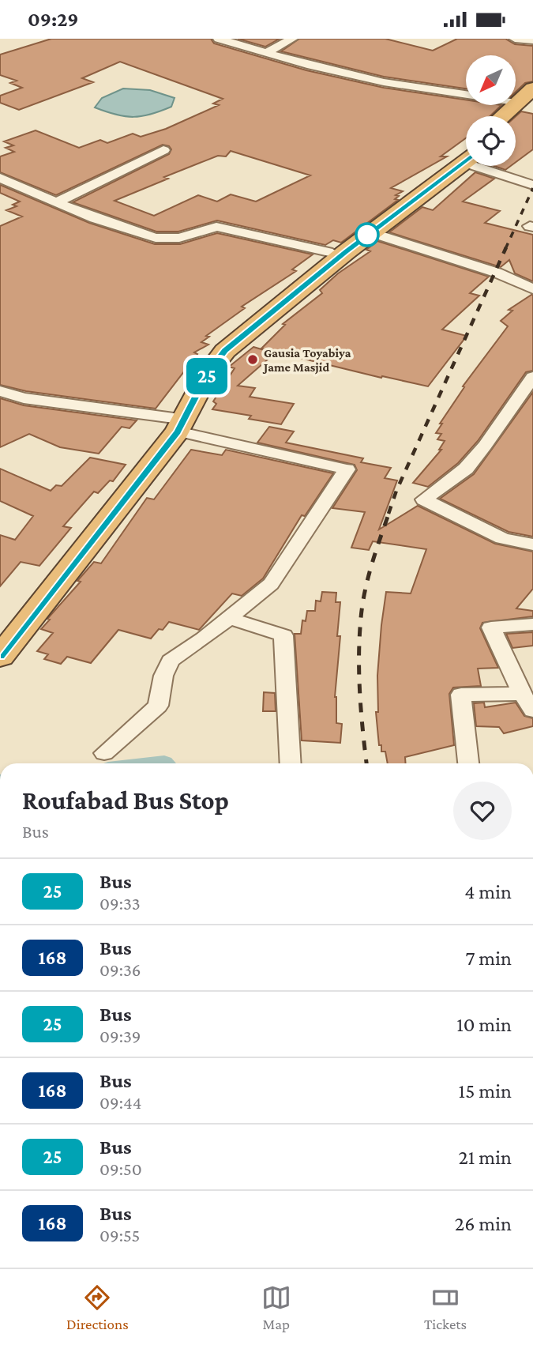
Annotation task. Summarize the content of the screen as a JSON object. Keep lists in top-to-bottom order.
{
  "places": ["Gausia Toyabiya Jame Masjid"],
  "lines": ["bus line 25"],
  "north": "bottom left",
  "page": {
    "status": "09:29",
    "on_map": "25",
    "heading": ["Roufabad Bus Stop", "Bus"],
    "list": [
      {
        "mark": "25",
        "name": "Bus",
        "note": "09:33",
        "value": "4 min"
      },
      {
        "mark": "168",
        "name": "Bus",
        "note": "09:36",
        "value": "7 min"
      },
      {
        "mark": "25",
        "name": "Bus",
        "note": "09:39",
        "value": "10 min"
      },
      {
        "mark": "168",
        "name": "Bus",
        "note": "09:44",
        "value": "15 min"
      },
      {
        "mark": "25",
        "name": "Bus",
        "note": "09:50",
        "value": "21 min"
      },
      {
        "mark": "168",
        "name": "Bus",
        "note": "09:55",
        "value": "26 min"
      }
    ],
    "tabs": ["Directions", "Map", "Tickets"]
  }
}
